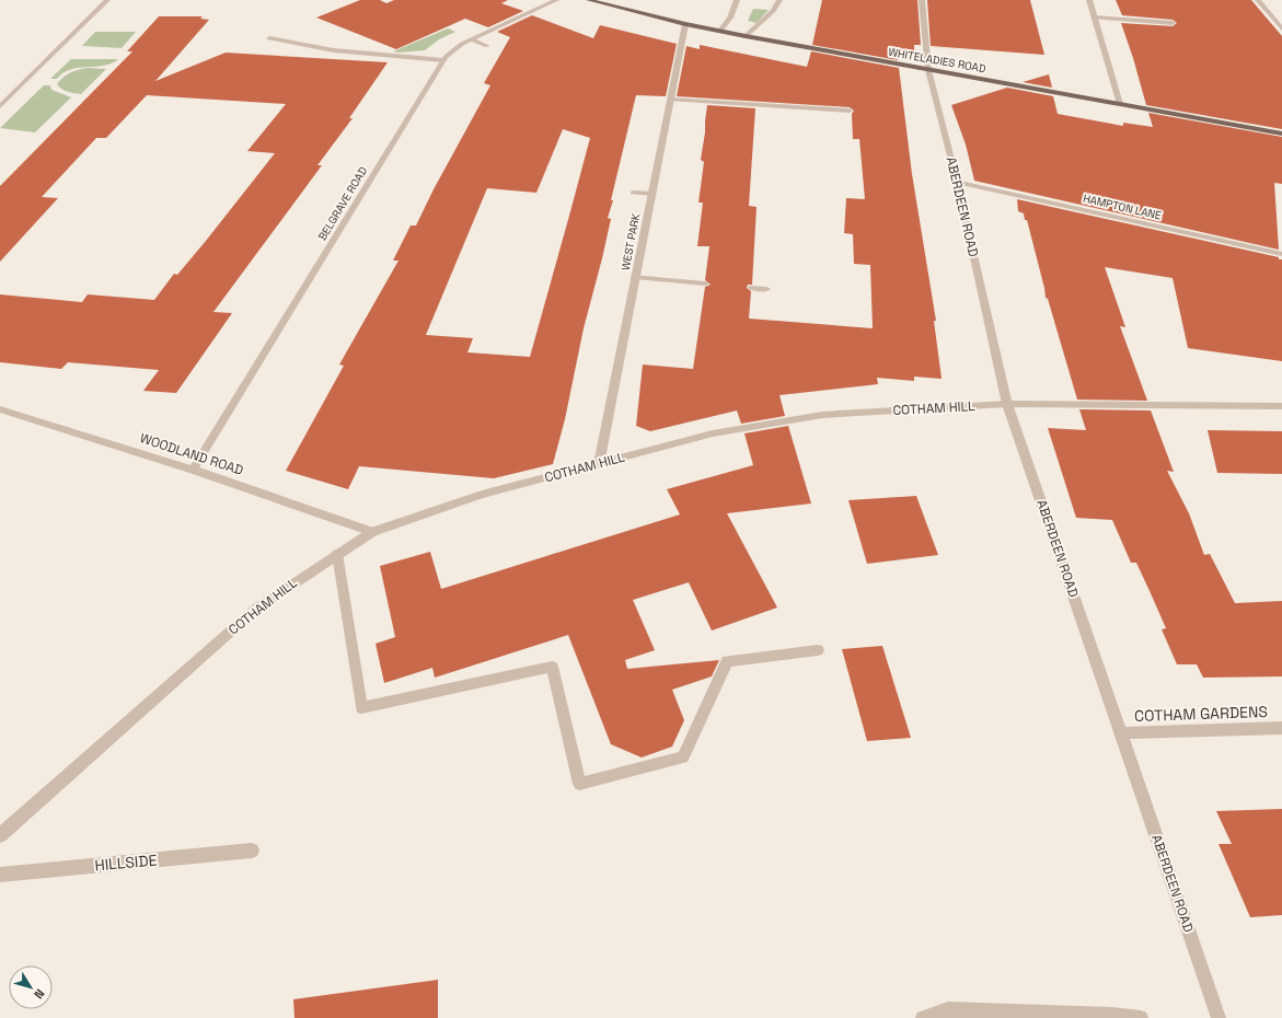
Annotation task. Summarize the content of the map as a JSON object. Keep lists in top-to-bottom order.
{
  "streets": {
    "main road": ["WHITELADIES ROAD"],
    "street": [
      "BELGRAVE ROAD",
      "ABERDEEN ROAD",
      "HAMPTON LANE",
      "WEST PARK",
      "COTHAM HILL",
      "WOODLAND ROAD",
      "COTHAM GARDENS",
      "HILLSIDE"
    ]
  },
  "crossings": [
    ["WHITELADIES ROAD", "ABERDEEN ROAD"],
    ["WHITELADIES ROAD", "WEST PARK"],
    ["BELGRAVE ROAD", "WOODLAND ROAD"],
    ["ABERDEEN ROAD", "HAMPTON LANE"],
    ["ABERDEEN ROAD", "COTHAM HILL"],
    ["ABERDEEN ROAD", "COTHAM GARDENS"],
    ["WEST PARK", "COTHAM HILL"],
    ["COTHAM HILL", "WOODLAND ROAD"]
  ],
  "north": "bottom right"
}
